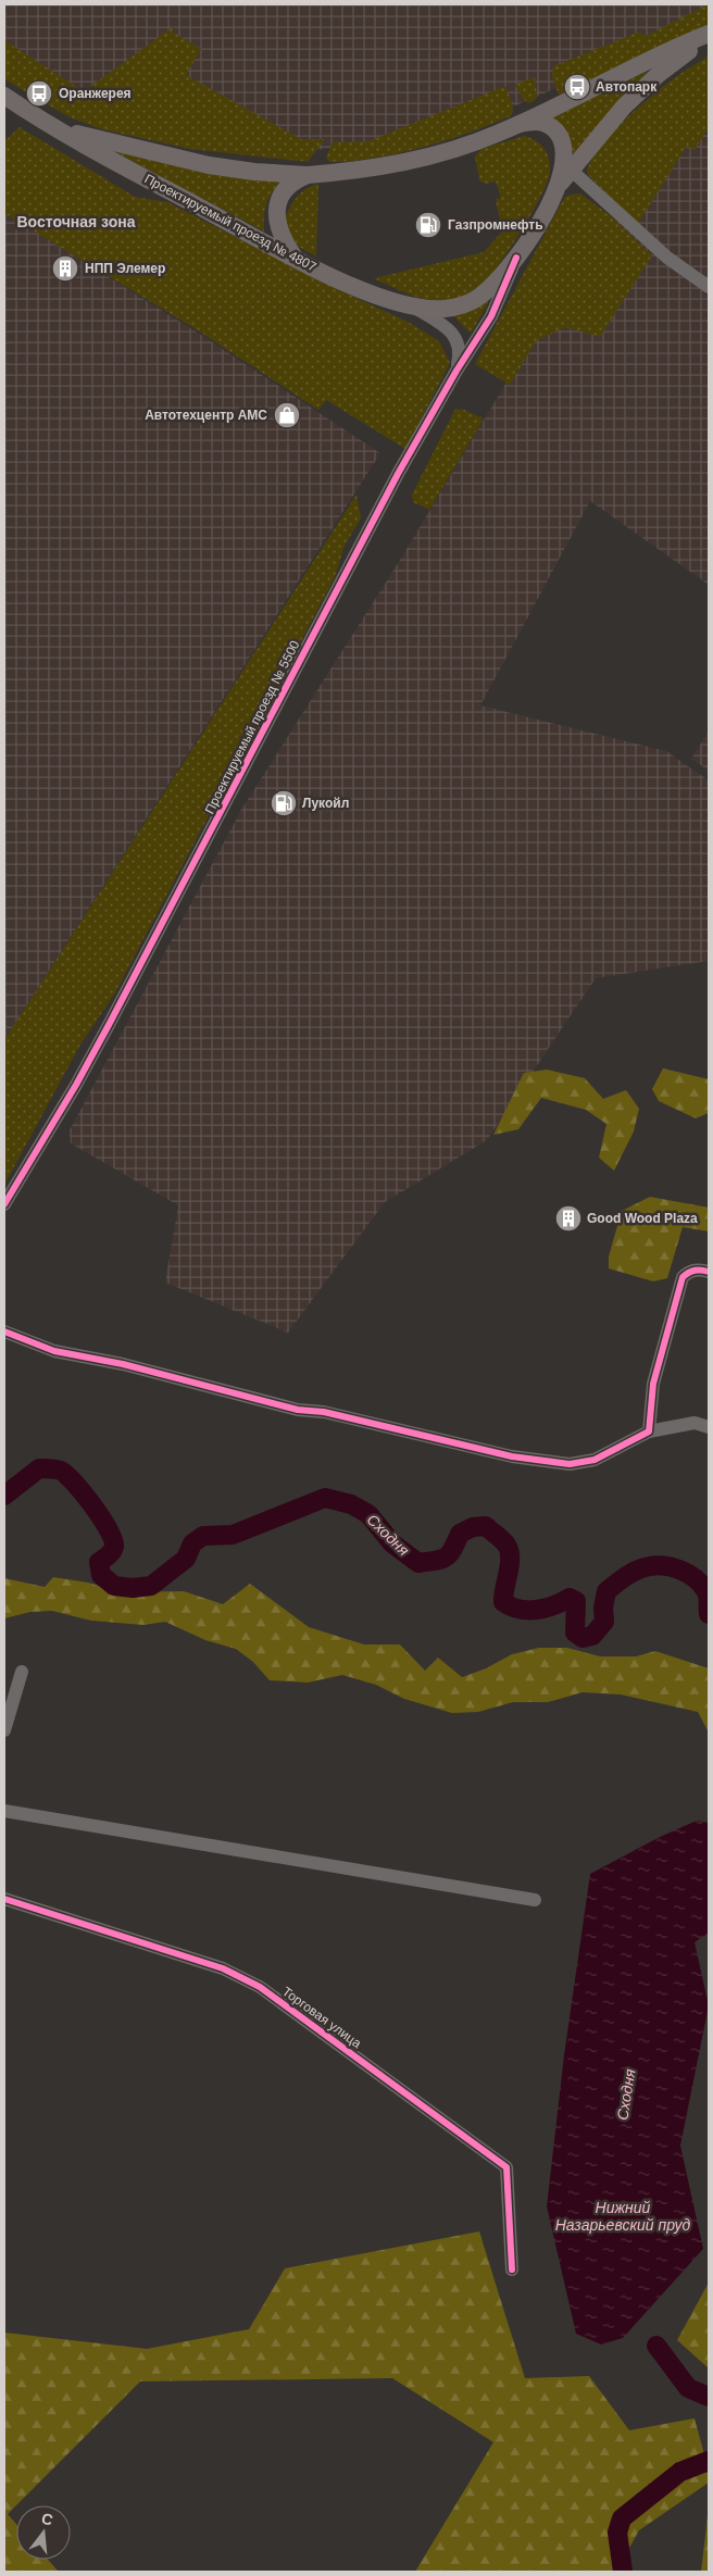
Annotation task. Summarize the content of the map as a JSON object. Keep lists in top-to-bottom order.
{
  "streets": {
    "main road": ["Проектируемый проезд № 4807"],
    "street": ["Проектируемый проезд № 5500", "Торговая улица"]
  },
  "crossings": [
    ["Проектируемый проезд № 4807", "Проектируемый проезд № 5500"]
  ],
  "districts": ["Восточная зона"],
  "water": ["Сходня", "Нижний Назарьевский пруд"],
  "places": {
    "bus stop": ["Автопарк", "Оранжерея"],
    "fuel station": ["Газпромнефть", "Лукойл"],
    "building": ["НПП Элемер", "Good Wood Plaza"],
    "shop": ["Автотехцентр АМС"]
  },
  "north": "top"
}
